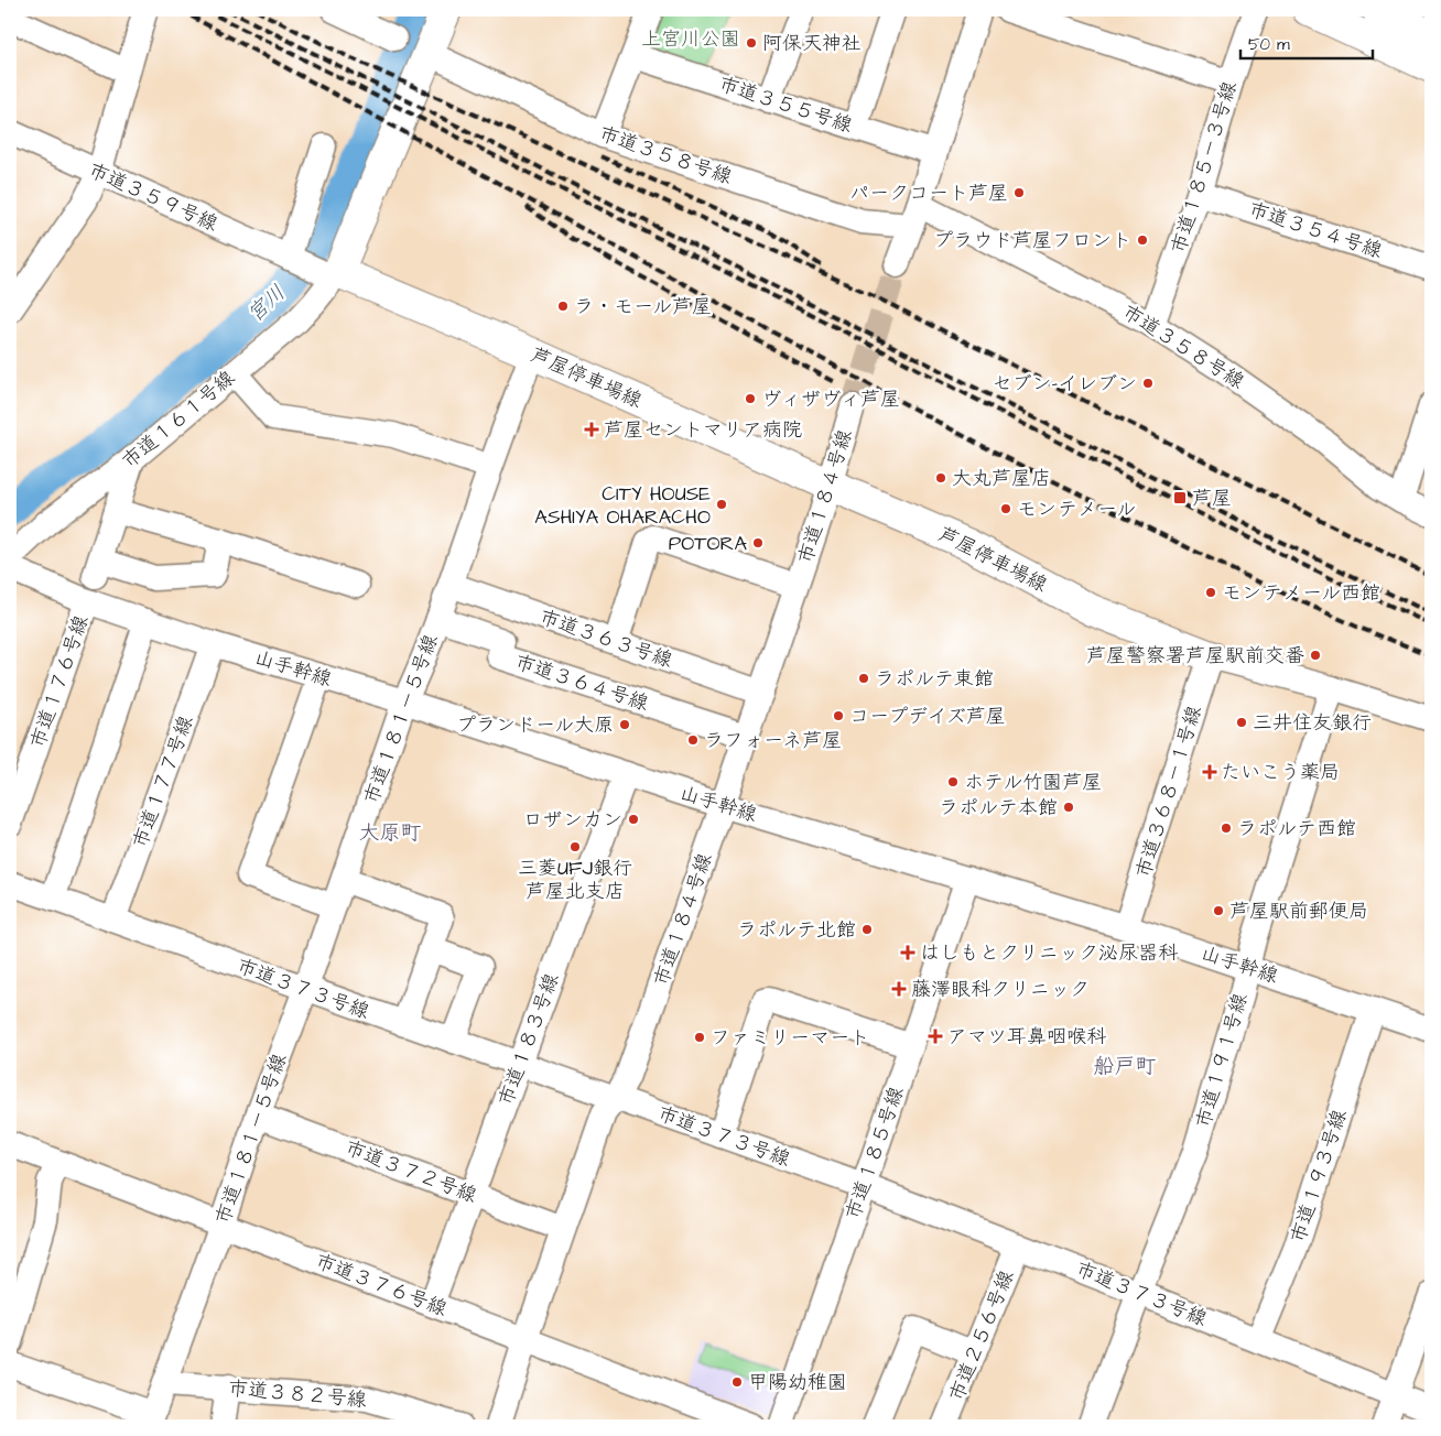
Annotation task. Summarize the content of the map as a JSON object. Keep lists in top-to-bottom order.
{
  "streets": {
    "main road": ["芦屋停車場線"],
    "street": [
      "市道３５５号線",
      "市道３５８号線",
      "市道１８５－３号線",
      "市道３５９号線",
      "市道３５４号線",
      "市道１６１号線",
      "市道１８４号線",
      "市道３６３号線",
      "山手幹線",
      "市道１７６号線",
      "市道３６４号線",
      "市道１８１－５号線",
      "市道１７７号線",
      "市道３６８－１号線",
      "市道３７３号線",
      "市道１８３号線",
      "市道１９１号線",
      "市道１８５号線",
      "市道３７２号線",
      "市道１９３号線",
      "市道３７６号線",
      "市道２５６号線",
      "市道３８２号線"
    ]
  },
  "crossings": [
    ["市道３５８号線", "市道１８５－３号線"],
    ["市道１８５－３号線", "市道３５４号線"],
    ["市道３５９号線", "芦屋停車場線"],
    ["市道３５９号線", "市道１６１号線"],
    ["芦屋停車場線", "市道１６１号線"],
    ["芦屋停車場線", "市道１８４号線"],
    ["芦屋停車場線", "市道１８１－５号線"],
    ["芦屋停車場線", "市道３６８－１号線"],
    ["市道１８４号線", "市道３６３号線"],
    ["市道１８４号線", "山手幹線"],
    ["市道１８４号線", "市道３６４号線"],
    ["市道１８４号線", "市道３７３号線"],
    ["市道１８４号線", "市道３７２号線"],
    ["市道１８４号線", "市道３７６号線"],
    ["市道３６３号線", "市道１８１－５号線"],
    ["山手幹線", "市道１７６号線"],
    ["山手幹線", "市道１８１－５号線"],
    ["山手幹線", "市道１７７号線"],
    ["山手幹線", "市道３６８－１号線"],
    ["山手幹線", "市道１８３号線"],
    ["山手幹線", "市道１９１号線"],
    ["山手幹線", "市道１８５号線"],
    ["山手幹線", "市道１９３号線"],
    ["市道３６４号線", "市道１８１－５号線"],
    ["市道１８１－５号線", "市道３７３号線"],
    ["市道１８１－５号線", "市道３７２号線"],
    ["市道１８１－５号線", "市道３７６号線"],
    ["市道１８１－５号線", "市道３８２号線"],
    ["市道１７７号線", "市道３７３号線"],
    ["市道３７３号線", "市道１８３号線"],
    ["市道３７３号線", "市道１９１号線"],
    ["市道３７３号線", "市道１８５号線"],
    ["市道３７３号線", "市道１９３号線"],
    ["市道３７３号線", "市道２５６号線"],
    ["市道１８３号線", "市道３７２号線"],
    ["市道１８３号線", "市道３７６号線"]
  ],
  "districts": ["大原町", "船戸町"],
  "water": ["宮川"],
  "parks": ["上宮川公園"],
  "places": {
    "other": [
      "阿保天神社",
      "パークコート芦屋",
      "プラウド芦屋フロント",
      "ラ・モール芦屋",
      "セブン-イレブン",
      "ヴィザヴィ芦屋",
      "大丸芦屋店",
      "CITY HOUSE ASHIYA OHARACHO",
      "モンテメール",
      "POTORA",
      "モンテメール西館",
      "芦屋警察署芦屋駅前交番",
      "ラポルテ東館",
      "コープデイズ芦屋",
      "三井住友銀行",
      "プランドール大原",
      "ラフォーネ芦屋",
      "ホテル竹園芦屋",
      "ラポルテ本館",
      "ロザンカン",
      "ラポルテ西館",
      "三菱UFJ銀行 芦屋北支店",
      "芦屋駅前郵便局",
      "ラポルテ北館",
      "ファミリーマート",
      "甲陽幼稚園"
    ],
    "health": [
      "芦屋セントマリア病院",
      "たいこう薬局",
      "はしもとクリニック泌尿器科",
      "藤澤眼科クリニック",
      "アマツ耳鼻咽喉科"
    ],
    "transit": ["芦屋"]
  },
  "scale_bar": "50 m"
}
